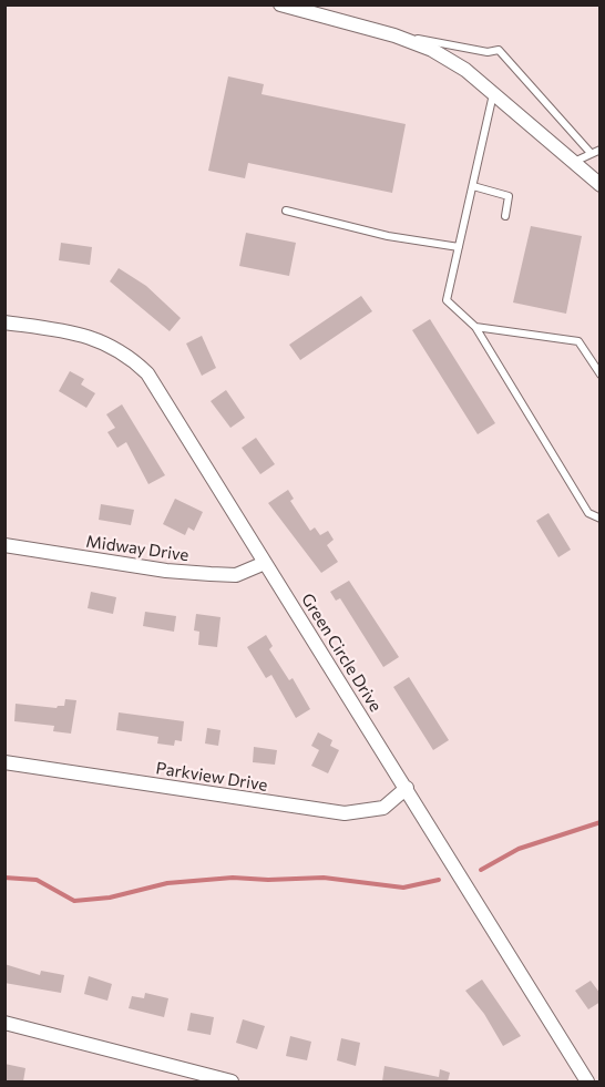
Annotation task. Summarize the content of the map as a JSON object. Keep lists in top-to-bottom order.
{
  "streets": {
    "street": ["Midway Drive", "Green Circle Drive", "Parkview Drive"]
  },
  "crossings": [
    ["Midway Drive", "Green Circle Drive"],
    ["Green Circle Drive", "Parkview Drive"]
  ]
}
